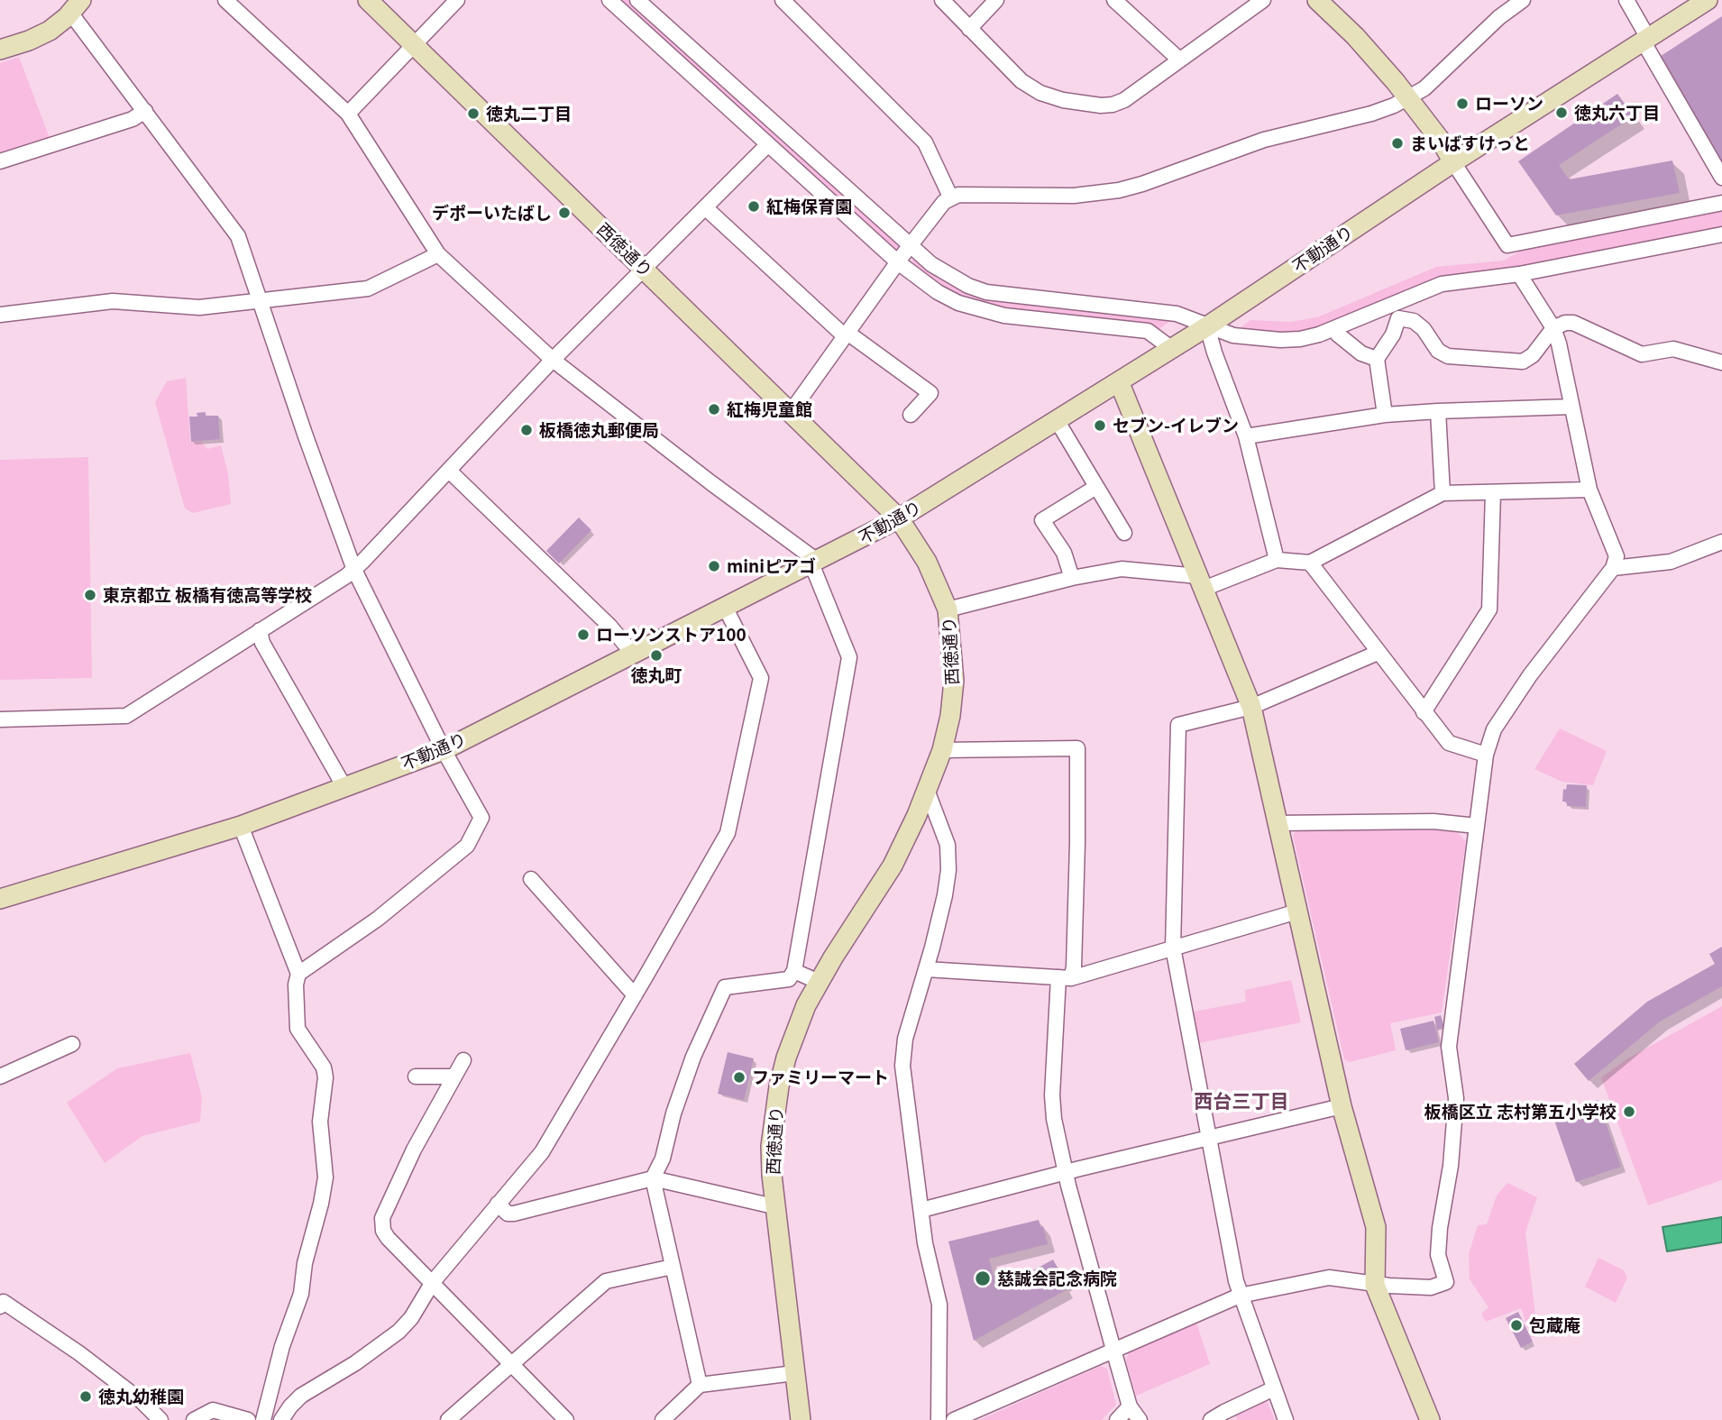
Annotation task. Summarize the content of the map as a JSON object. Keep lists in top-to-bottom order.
{
  "streets": {
    "street": ["不動通り", "西徳通り"]
  },
  "crossings": [
    ["不動通り", "西徳通り"]
  ],
  "districts": ["西台三丁目"],
  "places": [
    "ローソン",
    "徳丸六丁目",
    "徳丸二丁目",
    "まいばすけっと",
    "紅梅保育園",
    "デポーいたばし",
    "紅梅児童館",
    "セブン-イレブン",
    "板橋徳丸郵便局",
    "miniピアゴ",
    "東京都立 板橋有徳高等学校",
    "ローソンストア100",
    "徳丸町",
    "ファミリーマート",
    "板橋区立 志村第五小学校",
    "慈誠会記念病院",
    "包蔵庵",
    "徳丸幼稚園"
  ]
}
